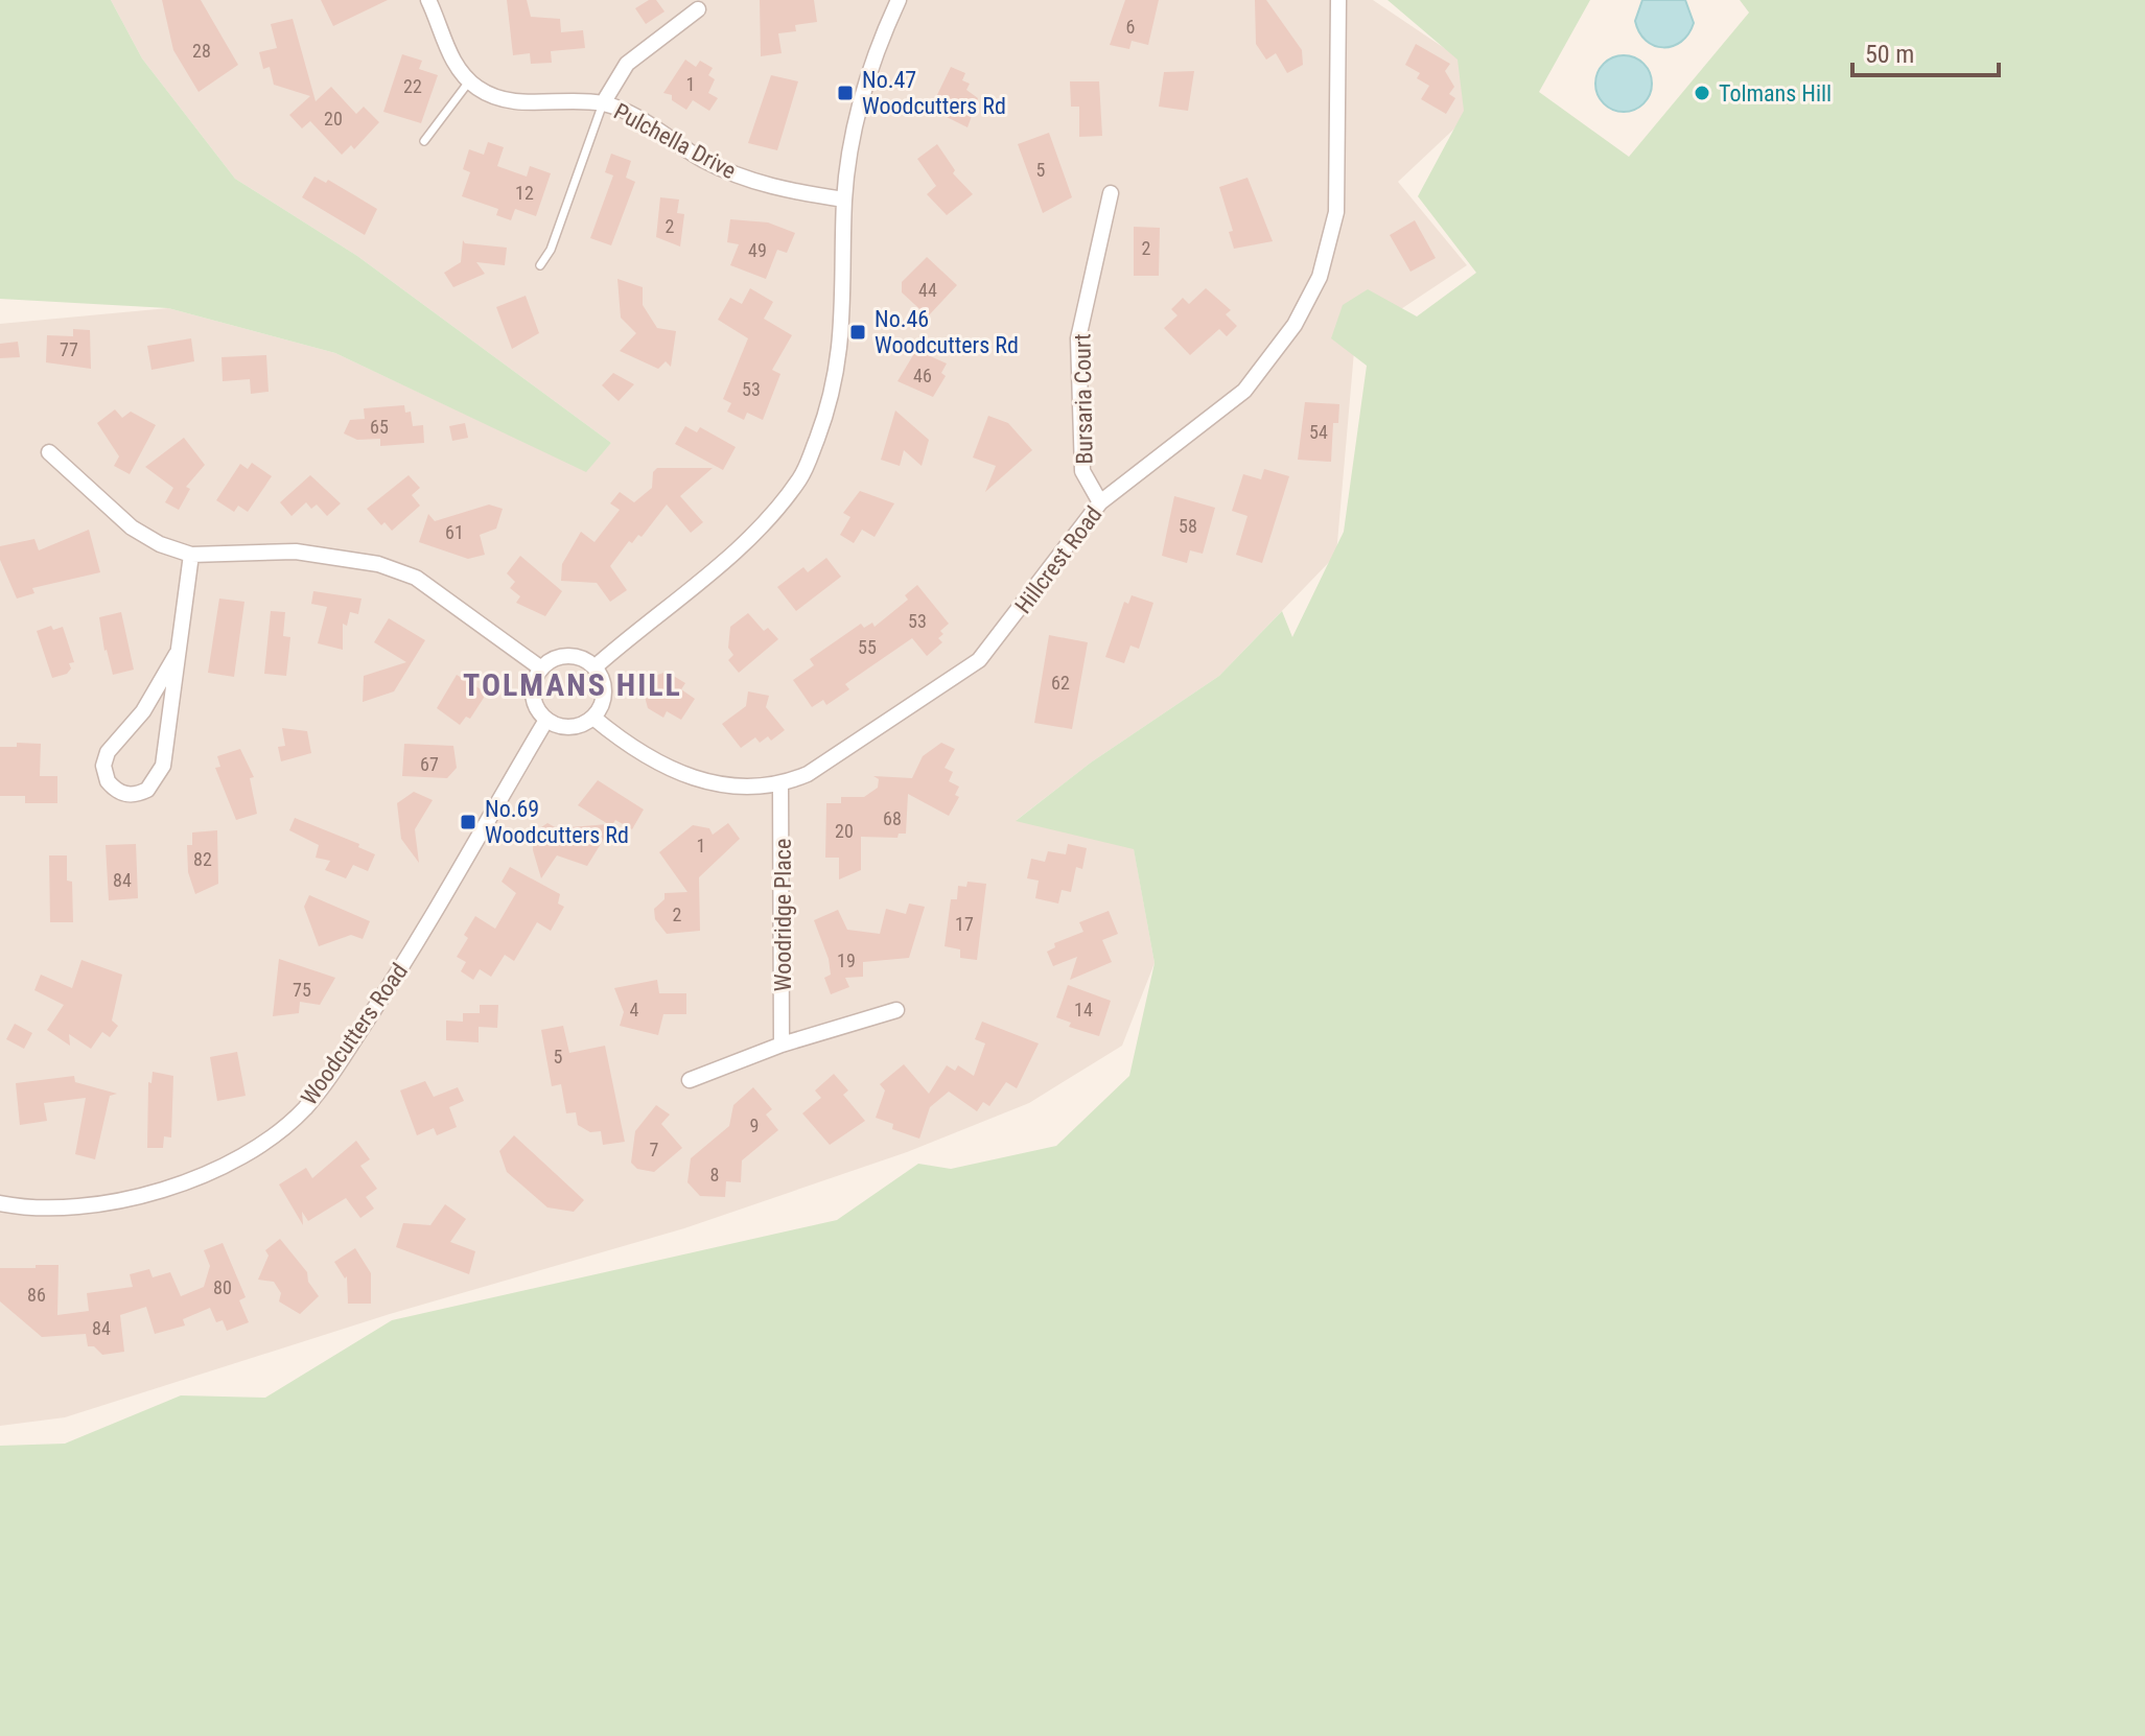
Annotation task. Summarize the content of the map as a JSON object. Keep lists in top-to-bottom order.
{
  "streets": {
    "street": [
      "Pulchella Drive",
      "Bursaria Court",
      "Hillcrest Road",
      "Woodridge Place",
      "Woodcutters Road"
    ]
  },
  "crossings": [
    ["Bursaria Court", "Hillcrest Road"],
    ["Hillcrest Road", "Woodridge Place"],
    ["Hillcrest Road", "Woodcutters Road"]
  ],
  "districts": ["TOLMANS HILL"],
  "places": {
    "transit": ["No.47 Woodcutters Rd", "No.46 Woodcutters Rd", "No.69 Woodcutters Rd"],
    "other": ["Tolmans Hill"]
  },
  "house_numbers": [
    "6",
    "28",
    "1",
    "22",
    "20",
    "5",
    "12",
    "2",
    "2",
    "49",
    "44",
    "77",
    "46",
    "53",
    "65",
    "54",
    "58",
    "61",
    "53",
    "55",
    "62",
    "67",
    "68",
    "20",
    "1",
    "82",
    "84",
    "2",
    "17",
    "19",
    "75",
    "4",
    "14",
    "5",
    "9",
    "7",
    "8",
    "80",
    "86",
    "84"
  ],
  "scale_bar": "50 m"
}
